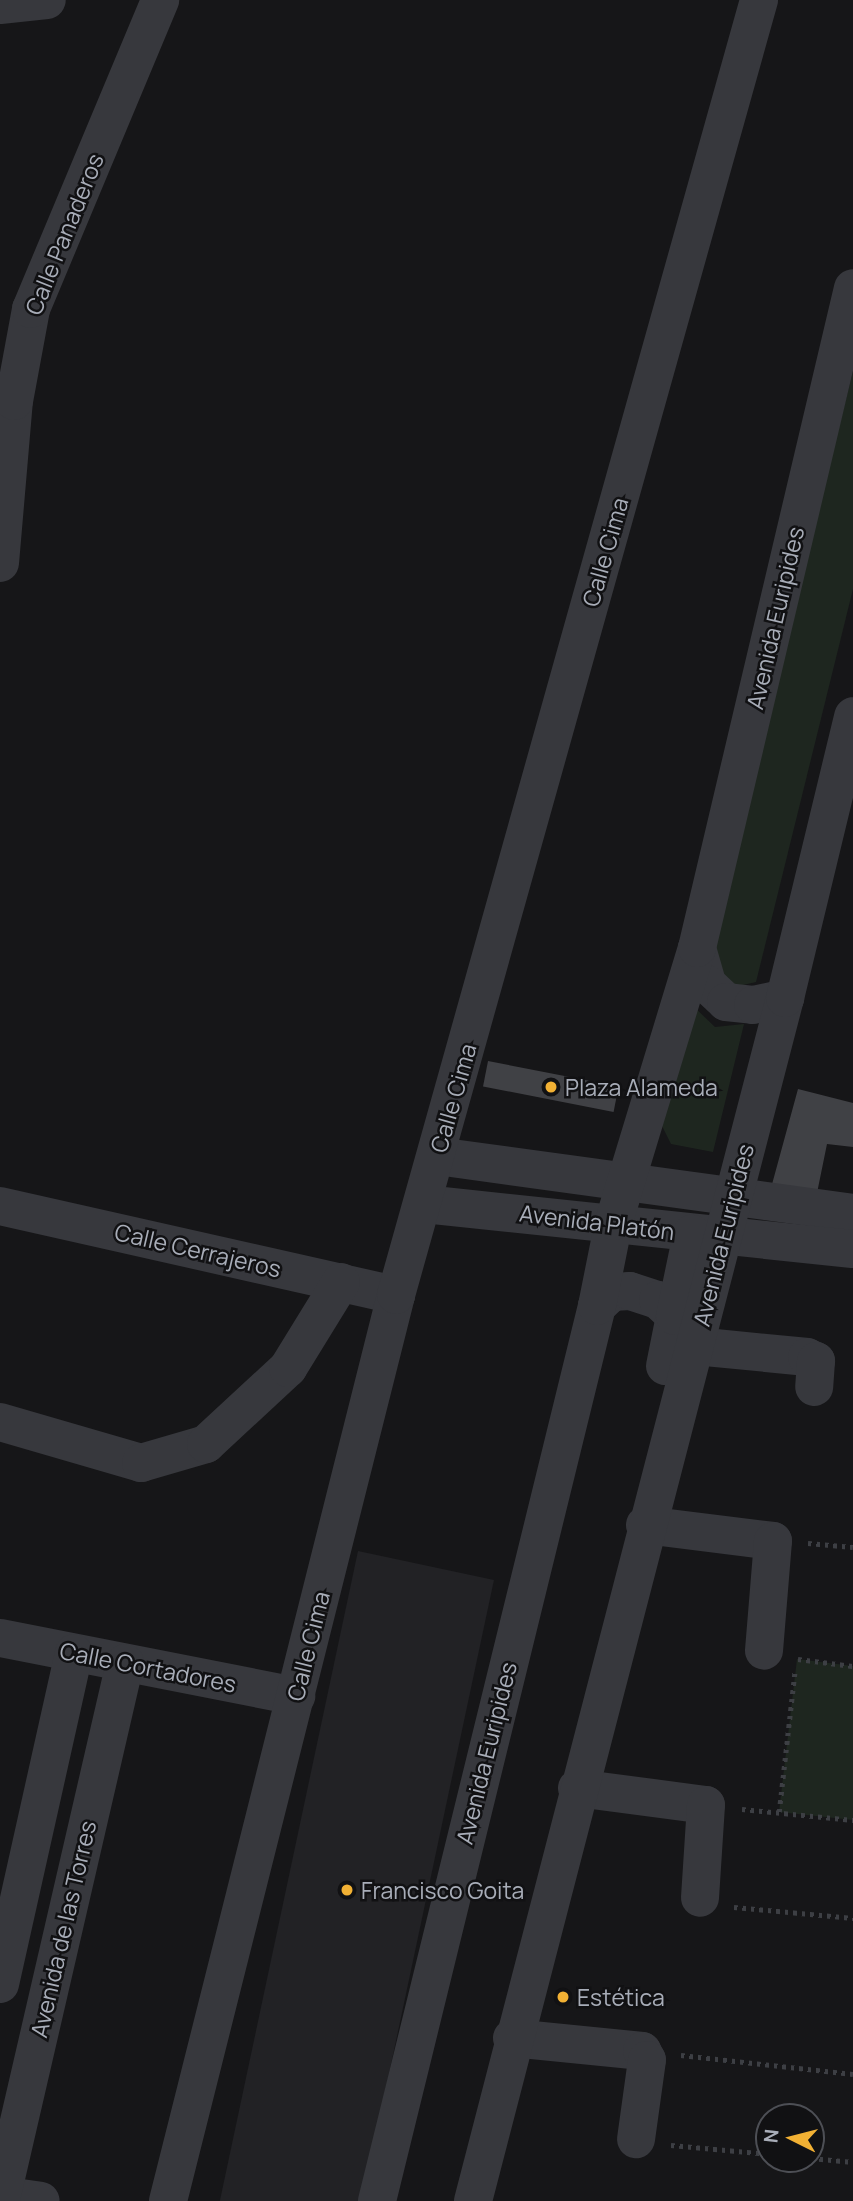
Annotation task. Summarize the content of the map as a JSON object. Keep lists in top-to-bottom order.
{
  "streets": {
    "street": [
      "Calle Panaderos",
      "Calle Cima",
      "Avenida Euripides",
      "Avenida Platón",
      "Calle Cerrajeros",
      "Calle Cortadores",
      "Avenida de las Torres"
    ]
  },
  "crossings": [
    ["Calle Cima", "Avenida Platón"],
    ["Calle Cima", "Calle Cerrajeros"],
    ["Calle Cima", "Calle Cortadores"],
    ["Avenida Euripides", "Avenida Platón"],
    ["Calle Cortadores", "Avenida de las Torres"]
  ],
  "places": ["Plaza Alameda", "Francisco Goita", "Estética"],
  "north": "left"
}
